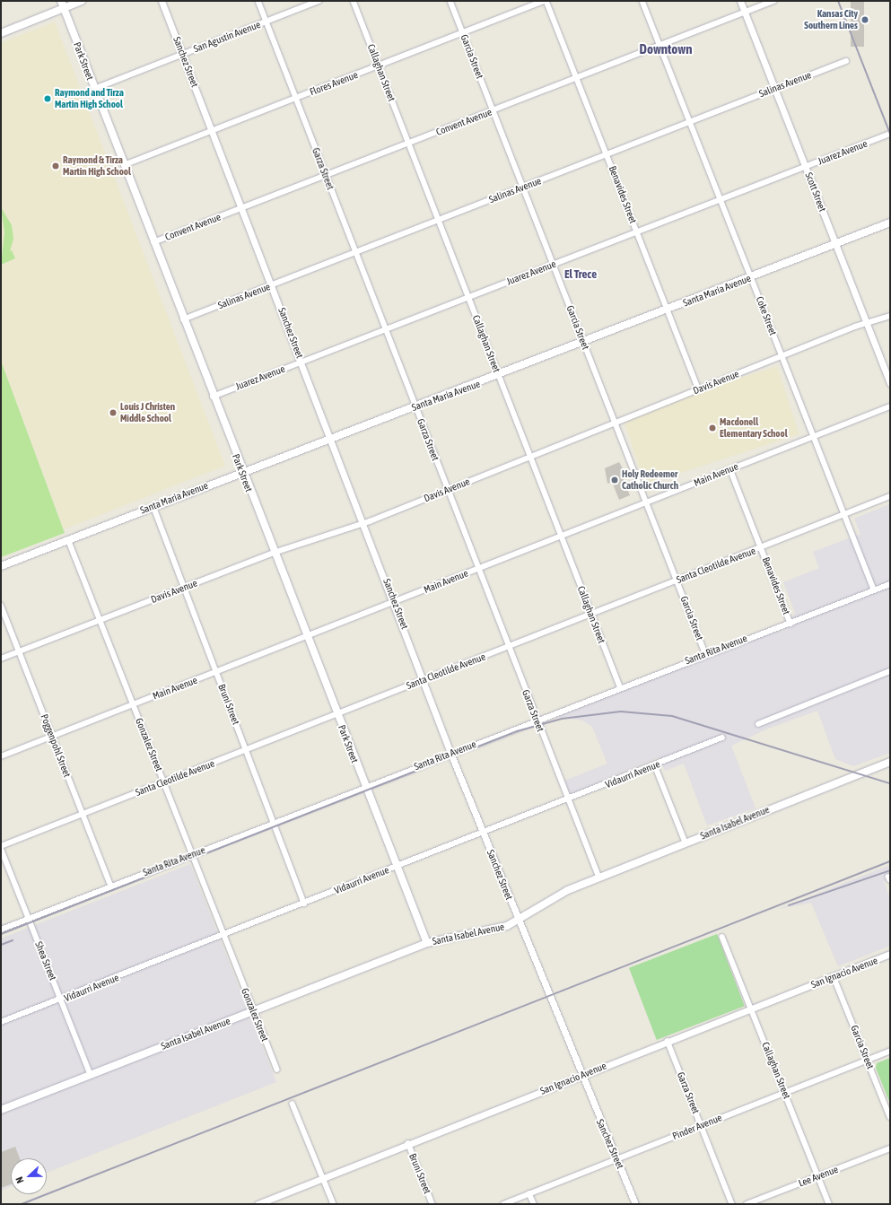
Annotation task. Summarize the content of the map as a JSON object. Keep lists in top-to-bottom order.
{
  "streets": {
    "main road": ["Park Street", "Santa Maria Avenue", "Santa Isabel Avenue"],
    "street": [
      "San Agustin Avenue",
      "Garcia Street",
      "Sanchez Street",
      "Callaghan Street",
      "Flores Avenue",
      "Salinas Avenue",
      "Convent Avenue",
      "Juarez Avenue",
      "Garza Street",
      "Scott Street",
      "Benavides Street",
      "Coke Street",
      "Davis Avenue",
      "Main Avenue",
      "Santa Cleotilde Avenue",
      "Santa Rita Avenue",
      "Bruni Street",
      "Gonzalez Street",
      "Poggenpohl Street",
      "Vidaurri Avenue",
      "Shea Street",
      "San Ignacio Avenue",
      "Pinder Avenue",
      "Lee Avenue"
    ]
  },
  "crossings": [
    ["San Agustin Avenue", "Park Street"],
    ["San Agustin Avenue", "Sanchez Street"],
    ["San Agustin Avenue", "Garza Street"],
    ["Garcia Street", "Flores Avenue"],
    ["Garcia Street", "Salinas Avenue"],
    ["Garcia Street", "Convent Avenue"],
    ["Garcia Street", "Juarez Avenue"],
    ["Garcia Street", "Santa Maria Avenue"],
    ["Garcia Street", "Davis Avenue"],
    ["Garcia Street", "Main Avenue"],
    ["Garcia Street", "Santa Cleotilde Avenue"],
    ["Garcia Street", "Santa Rita Avenue"],
    ["Garcia Street", "San Ignacio Avenue"],
    ["Garcia Street", "Pinder Avenue"],
    ["Park Street", "Flores Avenue"],
    ["Park Street", "Salinas Avenue"],
    ["Park Street", "Convent Avenue"],
    ["Park Street", "Juarez Avenue"],
    ["Park Street", "Santa Maria Avenue"],
    ["Park Street", "Davis Avenue"],
    ["Park Street", "Main Avenue"],
    ["Park Street", "Santa Cleotilde Avenue"],
    ["Park Street", "Santa Rita Avenue"],
    ["Park Street", "Vidaurri Avenue"],
    ["Park Street", "Santa Isabel Avenue"],
    ["Sanchez Street", "Flores Avenue"],
    ["Sanchez Street", "Salinas Avenue"],
    ["Sanchez Street", "Convent Avenue"],
    ["Sanchez Street", "Juarez Avenue"],
    ["Sanchez Street", "Santa Maria Avenue"],
    ["Sanchez Street", "Davis Avenue"],
    ["Sanchez Street", "Main Avenue"],
    ["Sanchez Street", "Santa Cleotilde Avenue"],
    ["Sanchez Street", "Santa Rita Avenue"],
    ["Sanchez Street", "Vidaurri Avenue"],
    ["Sanchez Street", "Santa Isabel Avenue"],
    ["Sanchez Street", "San Ignacio Avenue"],
    ["Sanchez Street", "Pinder Avenue"],
    ["Callaghan Street", "Flores Avenue"],
    ["Callaghan Street", "Salinas Avenue"],
    ["Callaghan Street", "Convent Avenue"],
    ["Callaghan Street", "Juarez Avenue"],
    ["Callaghan Street", "Santa Maria Avenue"],
    ["Callaghan Street", "Davis Avenue"],
    ["Callaghan Street", "Main Avenue"],
    ["Callaghan Street", "Santa Cleotilde Avenue"],
    ["Callaghan Street", "Santa Rita Avenue"],
    ["Callaghan Street", "San Ignacio Avenue"],
    ["Callaghan Street", "Pinder Avenue"],
    ["Callaghan Street", "Lee Avenue"],
    ["Flores Avenue", "Garza Street"],
    ["Salinas Avenue", "Garza Street"],
    ["Salinas Avenue", "Scott Street"],
    ["Salinas Avenue", "Benavides Street"],
    ["Salinas Avenue", "Coke Street"],
    ["Convent Avenue", "Garza Street"],
    ["Convent Avenue", "Scott Street"],
    ["Convent Avenue", "Benavides Street"],
    ["Convent Avenue", "Coke Street"],
    ["Juarez Avenue", "Garza Street"],
    ["Juarez Avenue", "Scott Street"],
    ["Juarez Avenue", "Benavides Street"],
    ["Juarez Avenue", "Coke Street"],
    ["Garza Street", "Santa Maria Avenue"],
    ["Garza Street", "Davis Avenue"],
    ["Garza Street", "Main Avenue"],
    ["Garza Street", "Santa Cleotilde Avenue"],
    ["Garza Street", "Santa Rita Avenue"],
    ["Garza Street", "Vidaurri Avenue"],
    ["Garza Street", "Santa Isabel Avenue"],
    ["Garza Street", "San Ignacio Avenue"],
    ["Garza Street", "Pinder Avenue"],
    ["Scott Street", "Santa Maria Avenue"],
    ["Scott Street", "Davis Avenue"],
    ["Benavides Street", "Santa Maria Avenue"],
    ["Benavides Street", "Davis Avenue"],
    ["Benavides Street", "Main Avenue"],
    ["Benavides Street", "Santa Cleotilde Avenue"],
    ["Benavides Street", "Santa Rita Avenue"],
    ["Santa Maria Avenue", "Coke Street"],
    ["Santa Maria Avenue", "Bruni Street"],
    ["Santa Maria Avenue", "Gonzalez Street"],
    ["Coke Street", "Davis Avenue"],
    ["Coke Street", "Main Avenue"],
    ["Coke Street", "Santa Cleotilde Avenue"],
    ["Coke Street", "Santa Rita Avenue"],
    ["Davis Avenue", "Bruni Street"],
    ["Davis Avenue", "Gonzalez Street"],
    ["Davis Avenue", "Poggenpohl Street"],
    ["Main Avenue", "Bruni Street"],
    ["Main Avenue", "Gonzalez Street"],
    ["Main Avenue", "Poggenpohl Street"],
    ["Santa Cleotilde Avenue", "Bruni Street"],
    ["Santa Cleotilde Avenue", "Gonzalez Street"],
    ["Santa Cleotilde Avenue", "Poggenpohl Street"],
    ["Santa Cleotilde Avenue", "Shea Street"],
    ["Santa Rita Avenue", "Bruni Street"],
    ["Santa Rita Avenue", "Gonzalez Street"],
    ["Santa Rita Avenue", "Poggenpohl Street"],
    ["Santa Rita Avenue", "Shea Street"],
    ["Bruni Street", "Vidaurri Avenue"],
    ["Bruni Street", "San Ignacio Avenue"],
    ["Gonzalez Street", "Vidaurri Avenue"],
    ["Gonzalez Street", "Santa Isabel Avenue"],
    ["Vidaurri Avenue", "Shea Street"],
    ["Santa Isabel Avenue", "Shea Street"]
  ],
  "districts": ["Downtown", "El Trece"],
  "places": [
    "Kansas City Southern Lines",
    "Raymond and Tirza Martin High School",
    "Raymond & Tirza Martin High School",
    "Louis J Christen Middle School",
    "Macdonell Elementary School",
    "Holy Redeemer Catholic Church"
  ],
  "north": "left"
}
